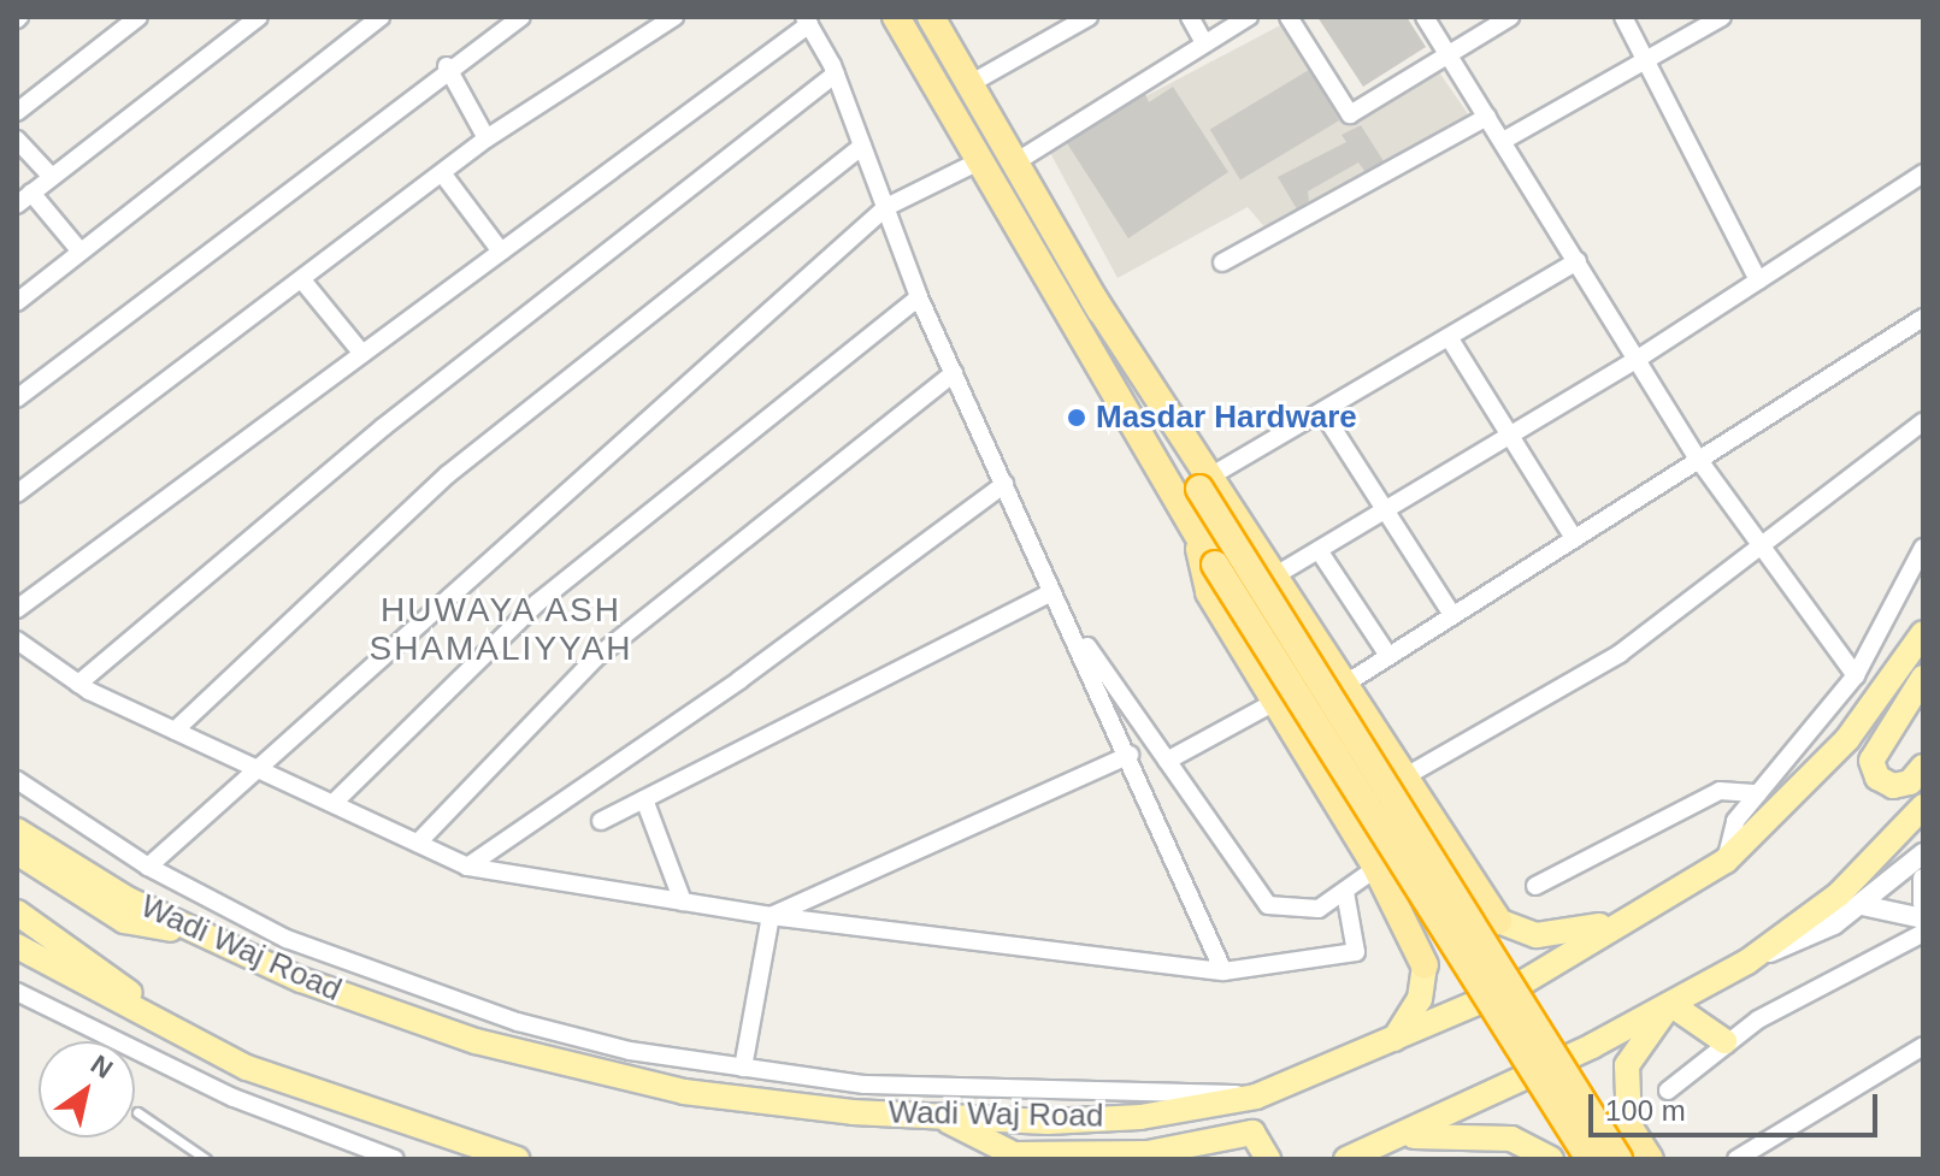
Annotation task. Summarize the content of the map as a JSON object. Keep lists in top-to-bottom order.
{
  "streets": {
    "main road": ["Wadi Waj Road"]
  },
  "districts": ["HUWAYA ASH SHAMALIYYAH"],
  "places": ["Masdar Hardware"],
  "scale_bar": "100 m",
  "north": "top right"
}
